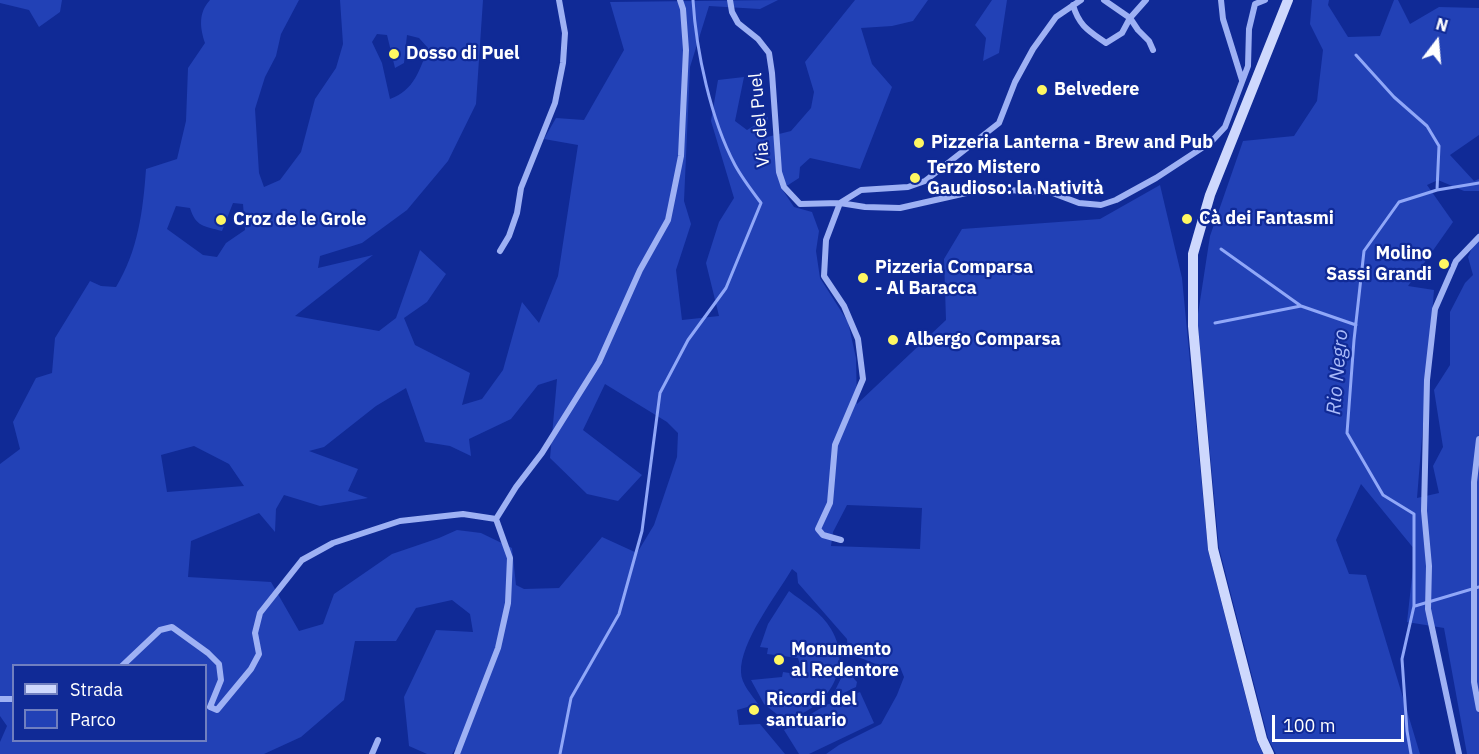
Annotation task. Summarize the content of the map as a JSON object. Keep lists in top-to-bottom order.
{
  "streets": {
    "street": ["Via del Puel"]
  },
  "water": ["Rio Negro"],
  "places": [
    "Dosso di Puel",
    "Belvedere",
    "Pizzeria Lanterna - Brew and Pub",
    "Terzo Mistero Gaudioso: la Natività",
    "Cà dei Fantasmi",
    "Croz de le Grole",
    "Molino Sassi Grandi",
    "Pizzeria Comparsa - Al Baracca",
    "Albergo Comparsa",
    "Monumento al Redentore",
    "Ricordi del santuario"
  ],
  "legend": ["Strada", "Parco"],
  "scale_bar": "100 m",
  "north": "top"
}
